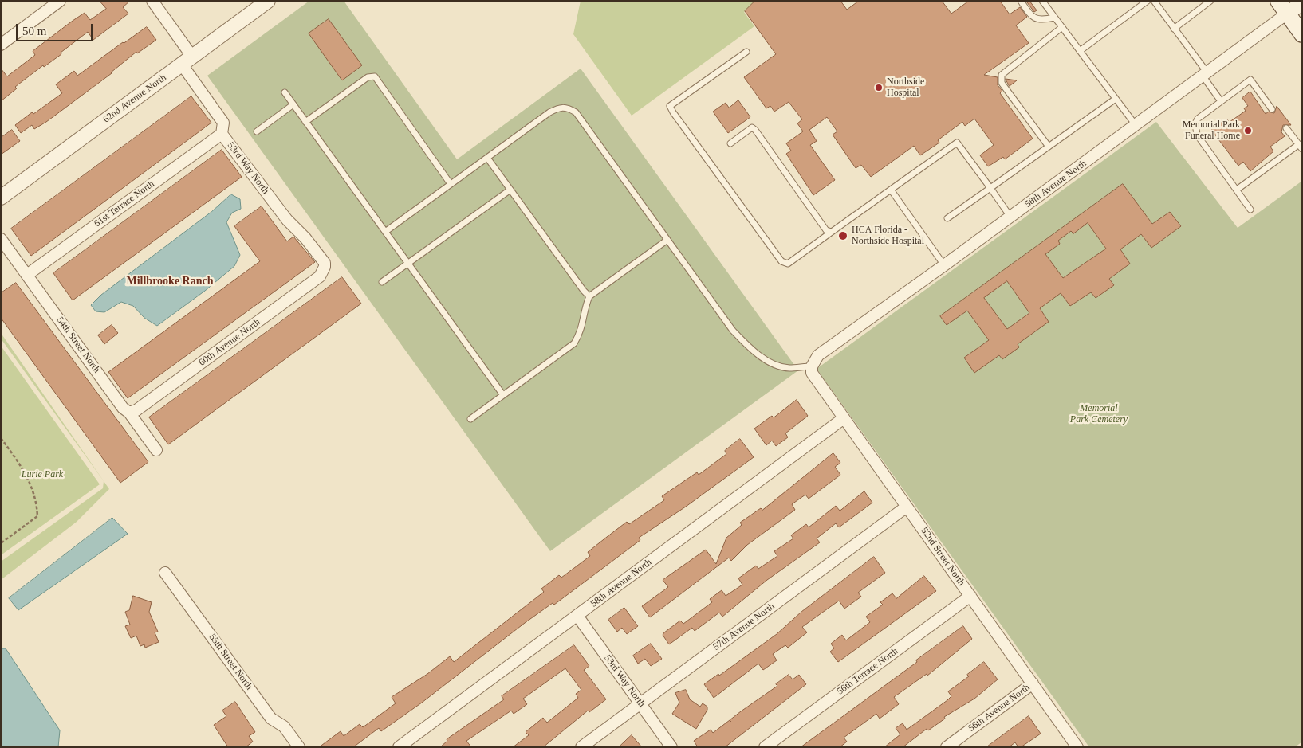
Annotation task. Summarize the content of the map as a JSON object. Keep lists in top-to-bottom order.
{
  "streets": {
    "street": [
      "62nd Avenue North",
      "53rd Way North",
      "58th Avenue North",
      "61st Terrace North",
      "60th Avenue North",
      "54th Street North",
      "52nd Street North",
      "57th Avenue North",
      "55th Street North",
      "56th Terrace North",
      "56th Avenue North"
    ]
  },
  "crossings": [
    ["62nd Avenue North", "53rd Way North"],
    ["53rd Way North", "58th Avenue North"],
    ["53rd Way North", "61st Terrace North"],
    ["53rd Way North", "60th Avenue North"],
    ["53rd Way North", "57th Avenue North"],
    ["58th Avenue North", "52nd Street North"],
    ["61st Terrace North", "54th Street North"],
    ["60th Avenue North", "54th Street North"],
    ["52nd Street North", "57th Avenue North"],
    ["52nd Street North", "56th Terrace North"],
    ["52nd Street North", "56th Avenue North"]
  ],
  "districts": ["Millbrooke Ranch"],
  "parks": ["Memorial Park Cemetery", "Lurie Park"],
  "places": ["Northside Hospital", "Memorial Park Funeral Home", "HCA Florida - Northside Hospital"],
  "scale_bar": "50 m"
}
